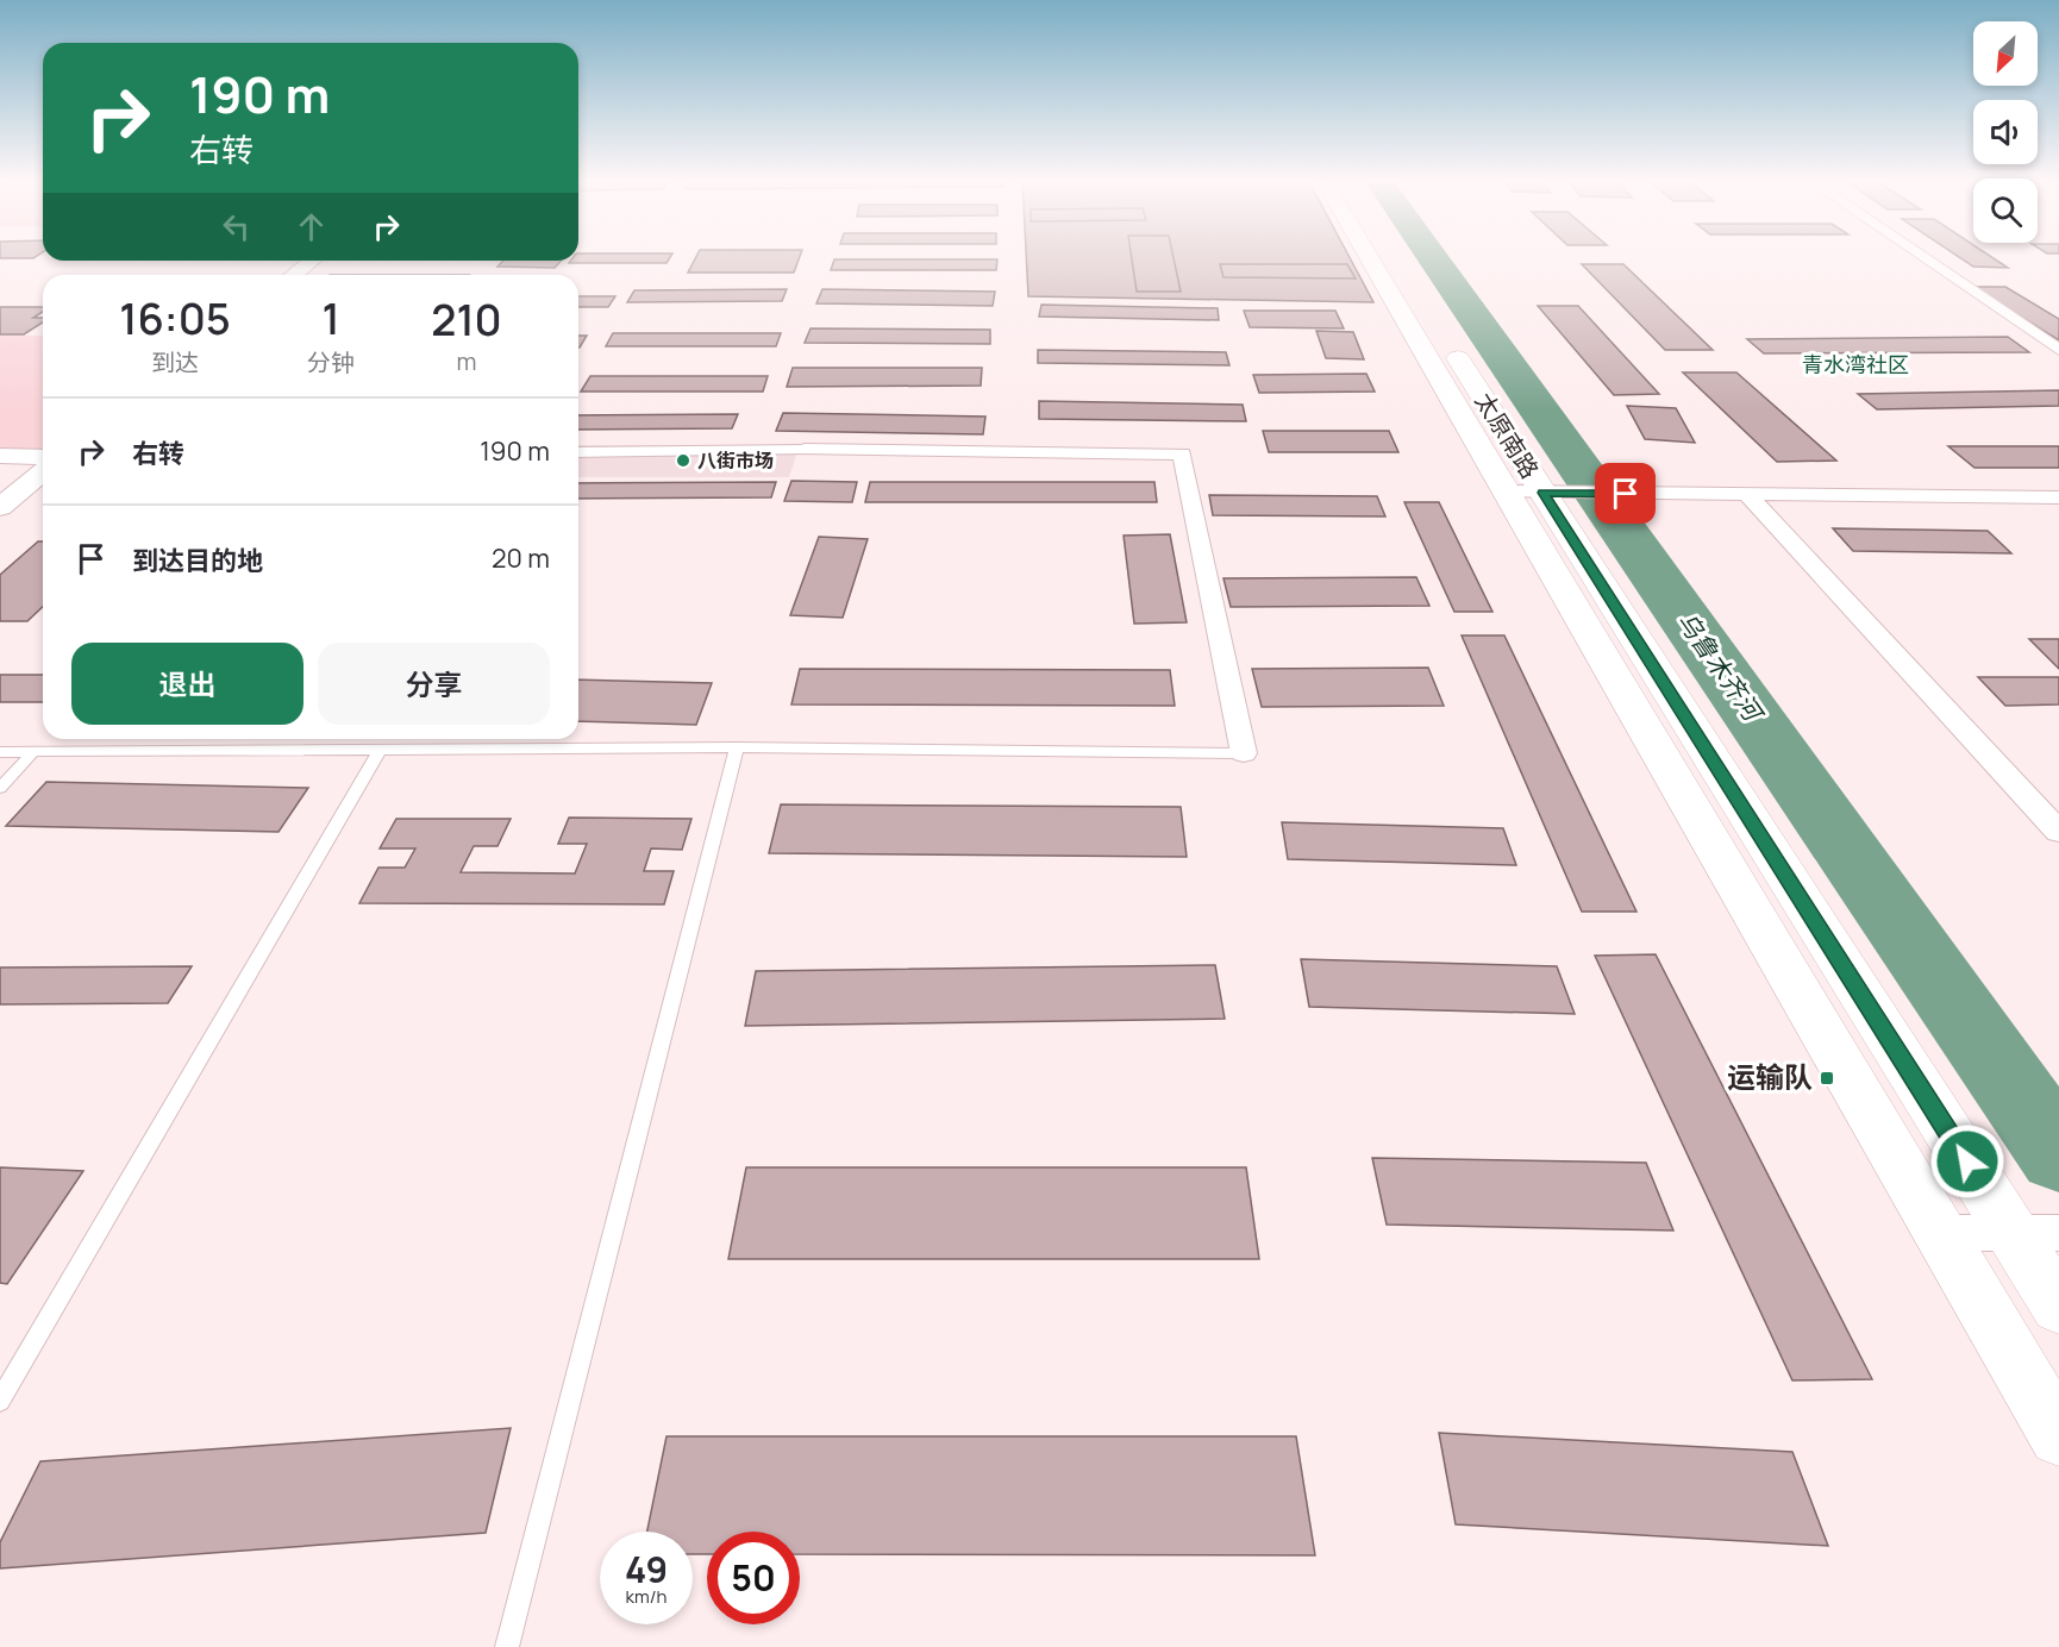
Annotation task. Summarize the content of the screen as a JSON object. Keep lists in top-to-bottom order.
{
  "streets": {
    "main road": ["太原南路"]
  },
  "districts": ["青水湾社区"],
  "water": ["乌鲁木齐河"],
  "places": {
    "other": ["八街市场"],
    "transit": ["运输队"]
  },
  "north": "bottom left",
  "page": {
    "turn": ["190 m", "右转"],
    "eta": [
      "16:05",
      "到达",
      "1",
      "分钟",
      "210",
      "m"
    ],
    "list": [
      {
        "name": "右转",
        "value": "190 m"
      },
      {
        "name": "到达目的地",
        "value": "20 m"
      }
    ],
    "buttons": ["退出", "分享"],
    "speed": "49 km/h",
    "limit": "50"
  }
}
